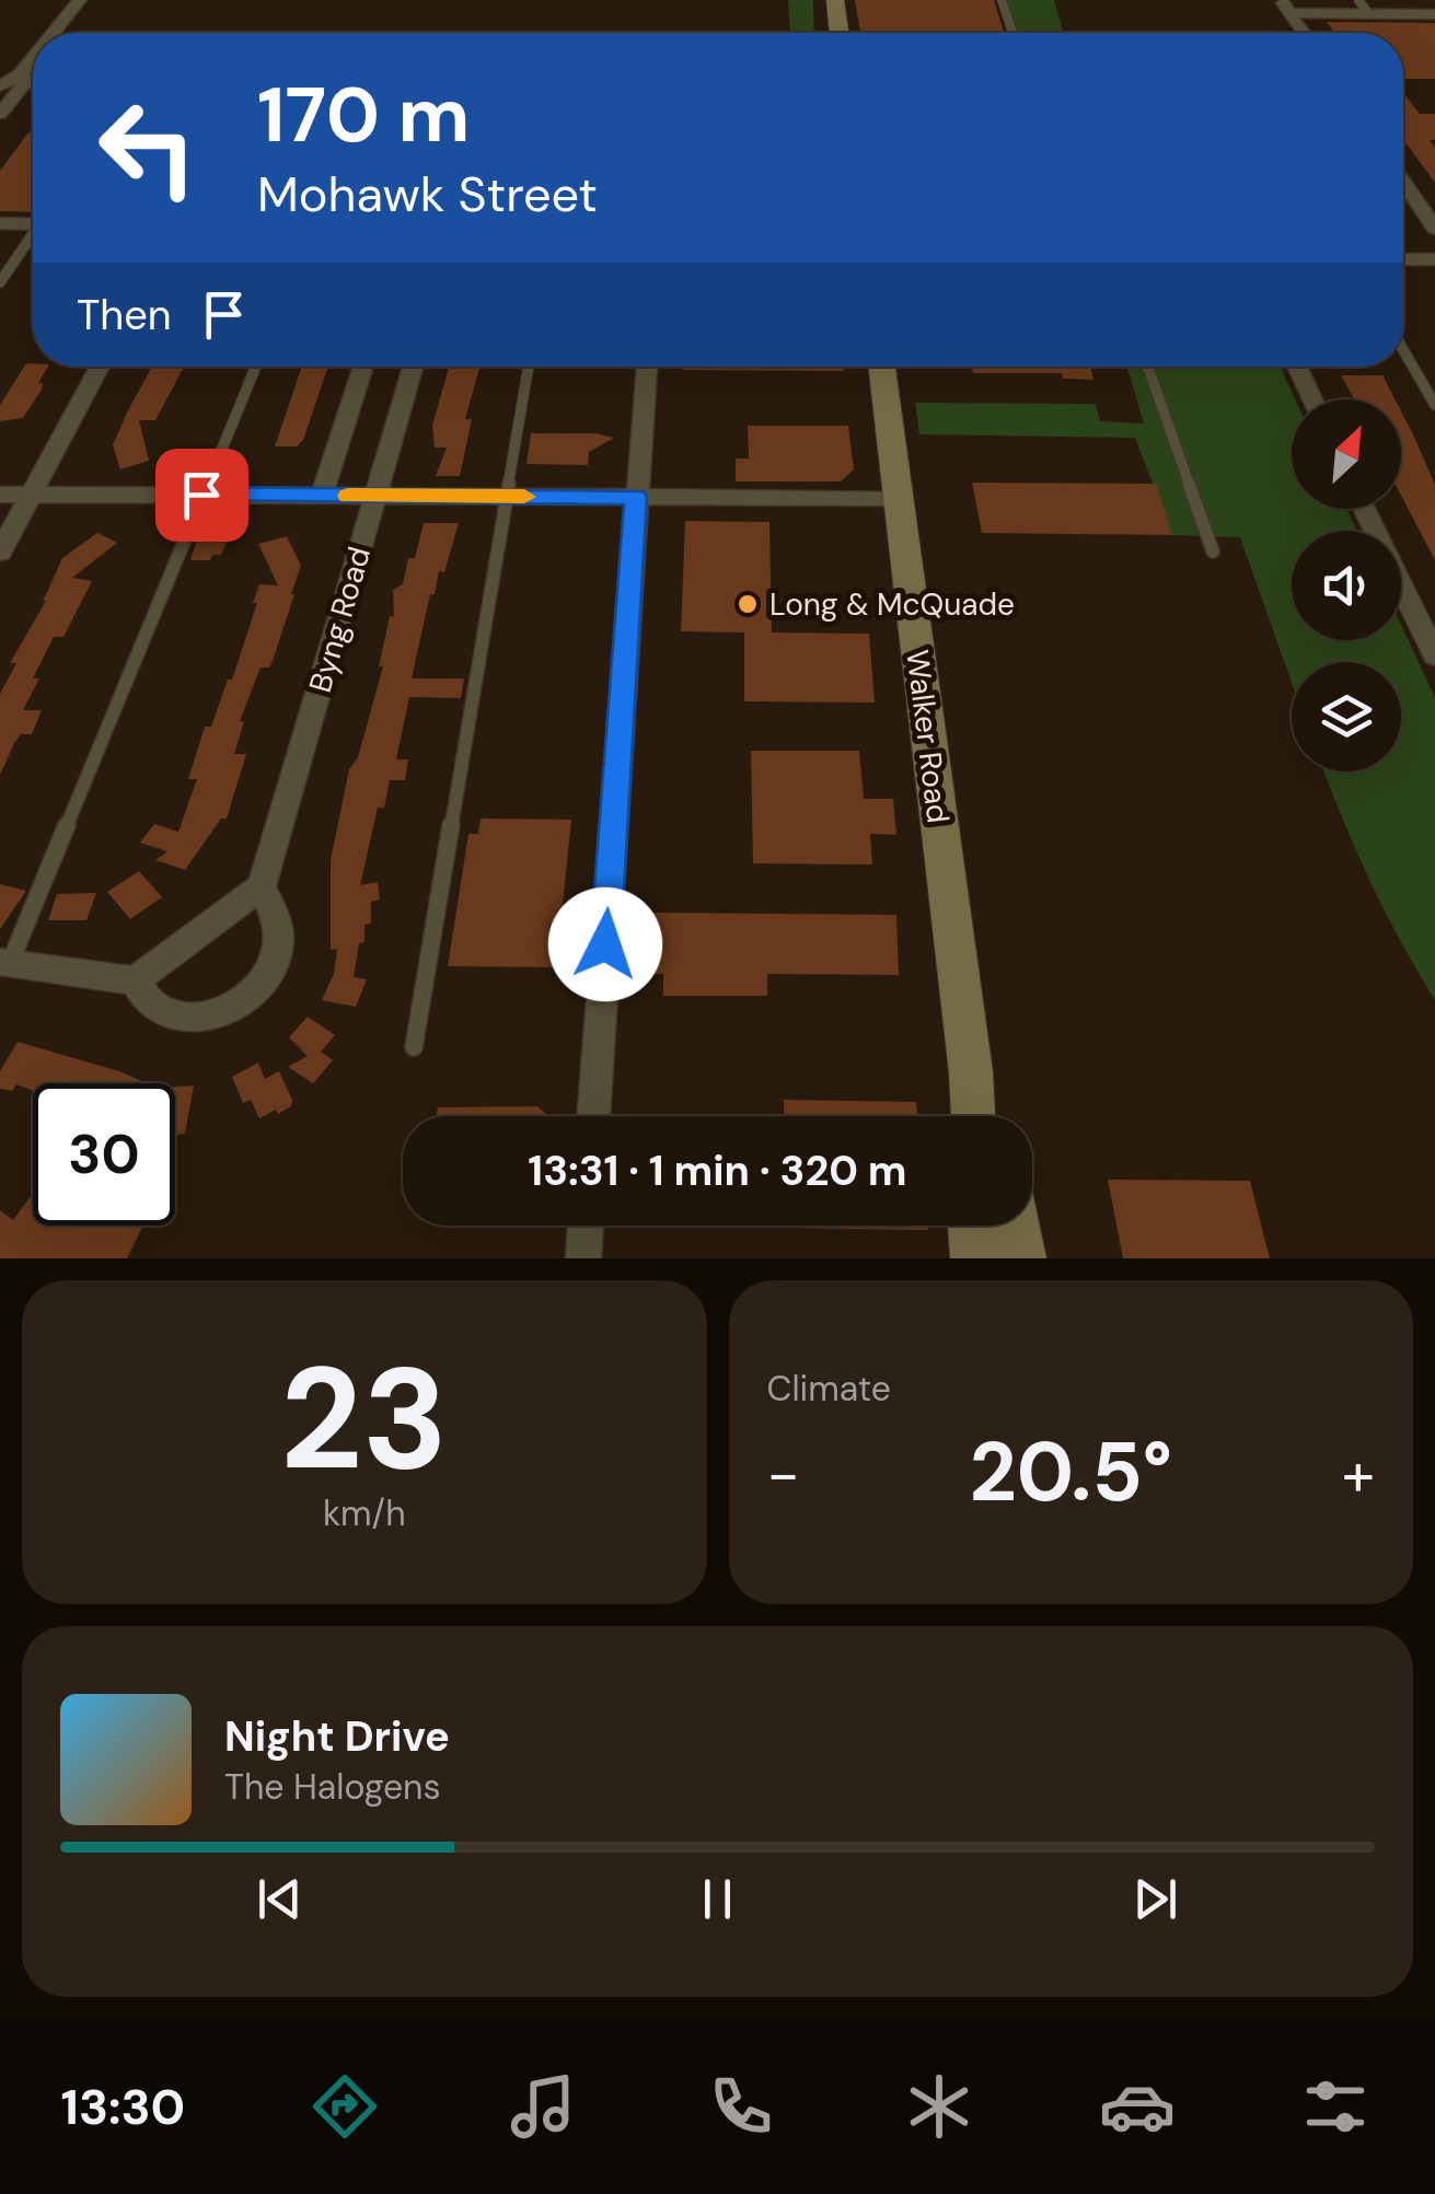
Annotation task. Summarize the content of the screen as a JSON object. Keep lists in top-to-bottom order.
{
  "streets": {
    "main road": ["Walker Road"],
    "street": ["Byng Road"]
  },
  "places": ["Long & McQuade"],
  "north": "top right",
  "page": {
    "turn": ["170 m", "Mohawk Street"],
    "then": "Then",
    "limit": "30",
    "trip": "13:31 · 1 min · 320 m",
    "tile": [
      ["23", "km/h"],
      "Climate"
    ],
    "heat": ["−", "20.5°", "+"],
    "song": ["Night Drive", "The Halogens"],
    "tabs": "13:30"
  }
}
